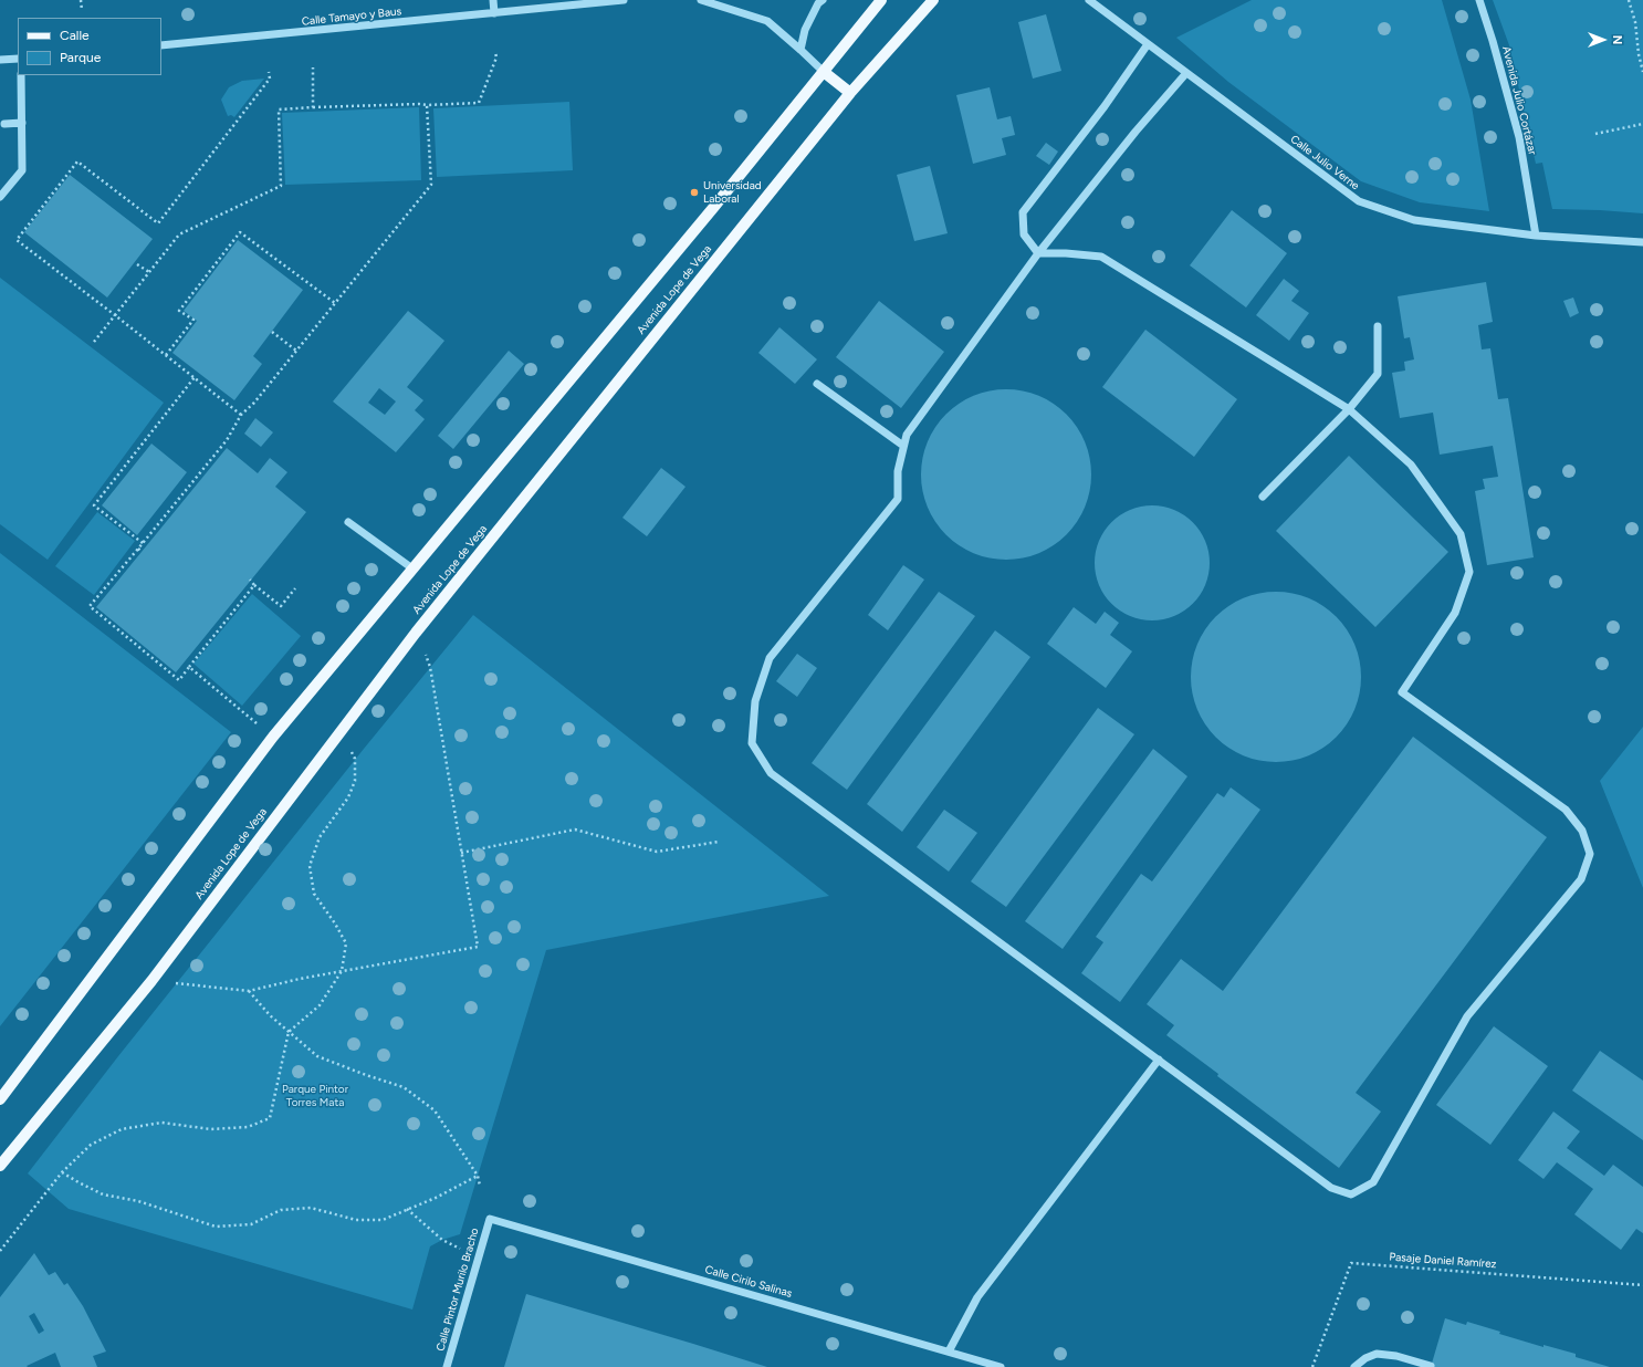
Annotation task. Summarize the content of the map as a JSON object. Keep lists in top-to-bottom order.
{
  "streets": {
    "main road": ["Avenida Lope de Vega"],
    "street": [
      "Calle Tamayo y Baus",
      "Avenida Julio Cortázar",
      "Calle Julio Verne",
      "Calle Cirilo Salinas",
      "Calle Pintor Murilo Bracho"
    ],
    "path": ["Pasaje Daniel Ramírez"]
  },
  "crossings": [
    ["Avenida Julio Cortázar", "Calle Julio Verne"],
    ["Calle Cirilo Salinas", "Calle Pintor Murilo Bracho"]
  ],
  "parks": ["Parque Pintor Torres Mata"],
  "places": ["Universidad Laboral"],
  "legend": ["Calle", "Parque"],
  "north": "right"
}
